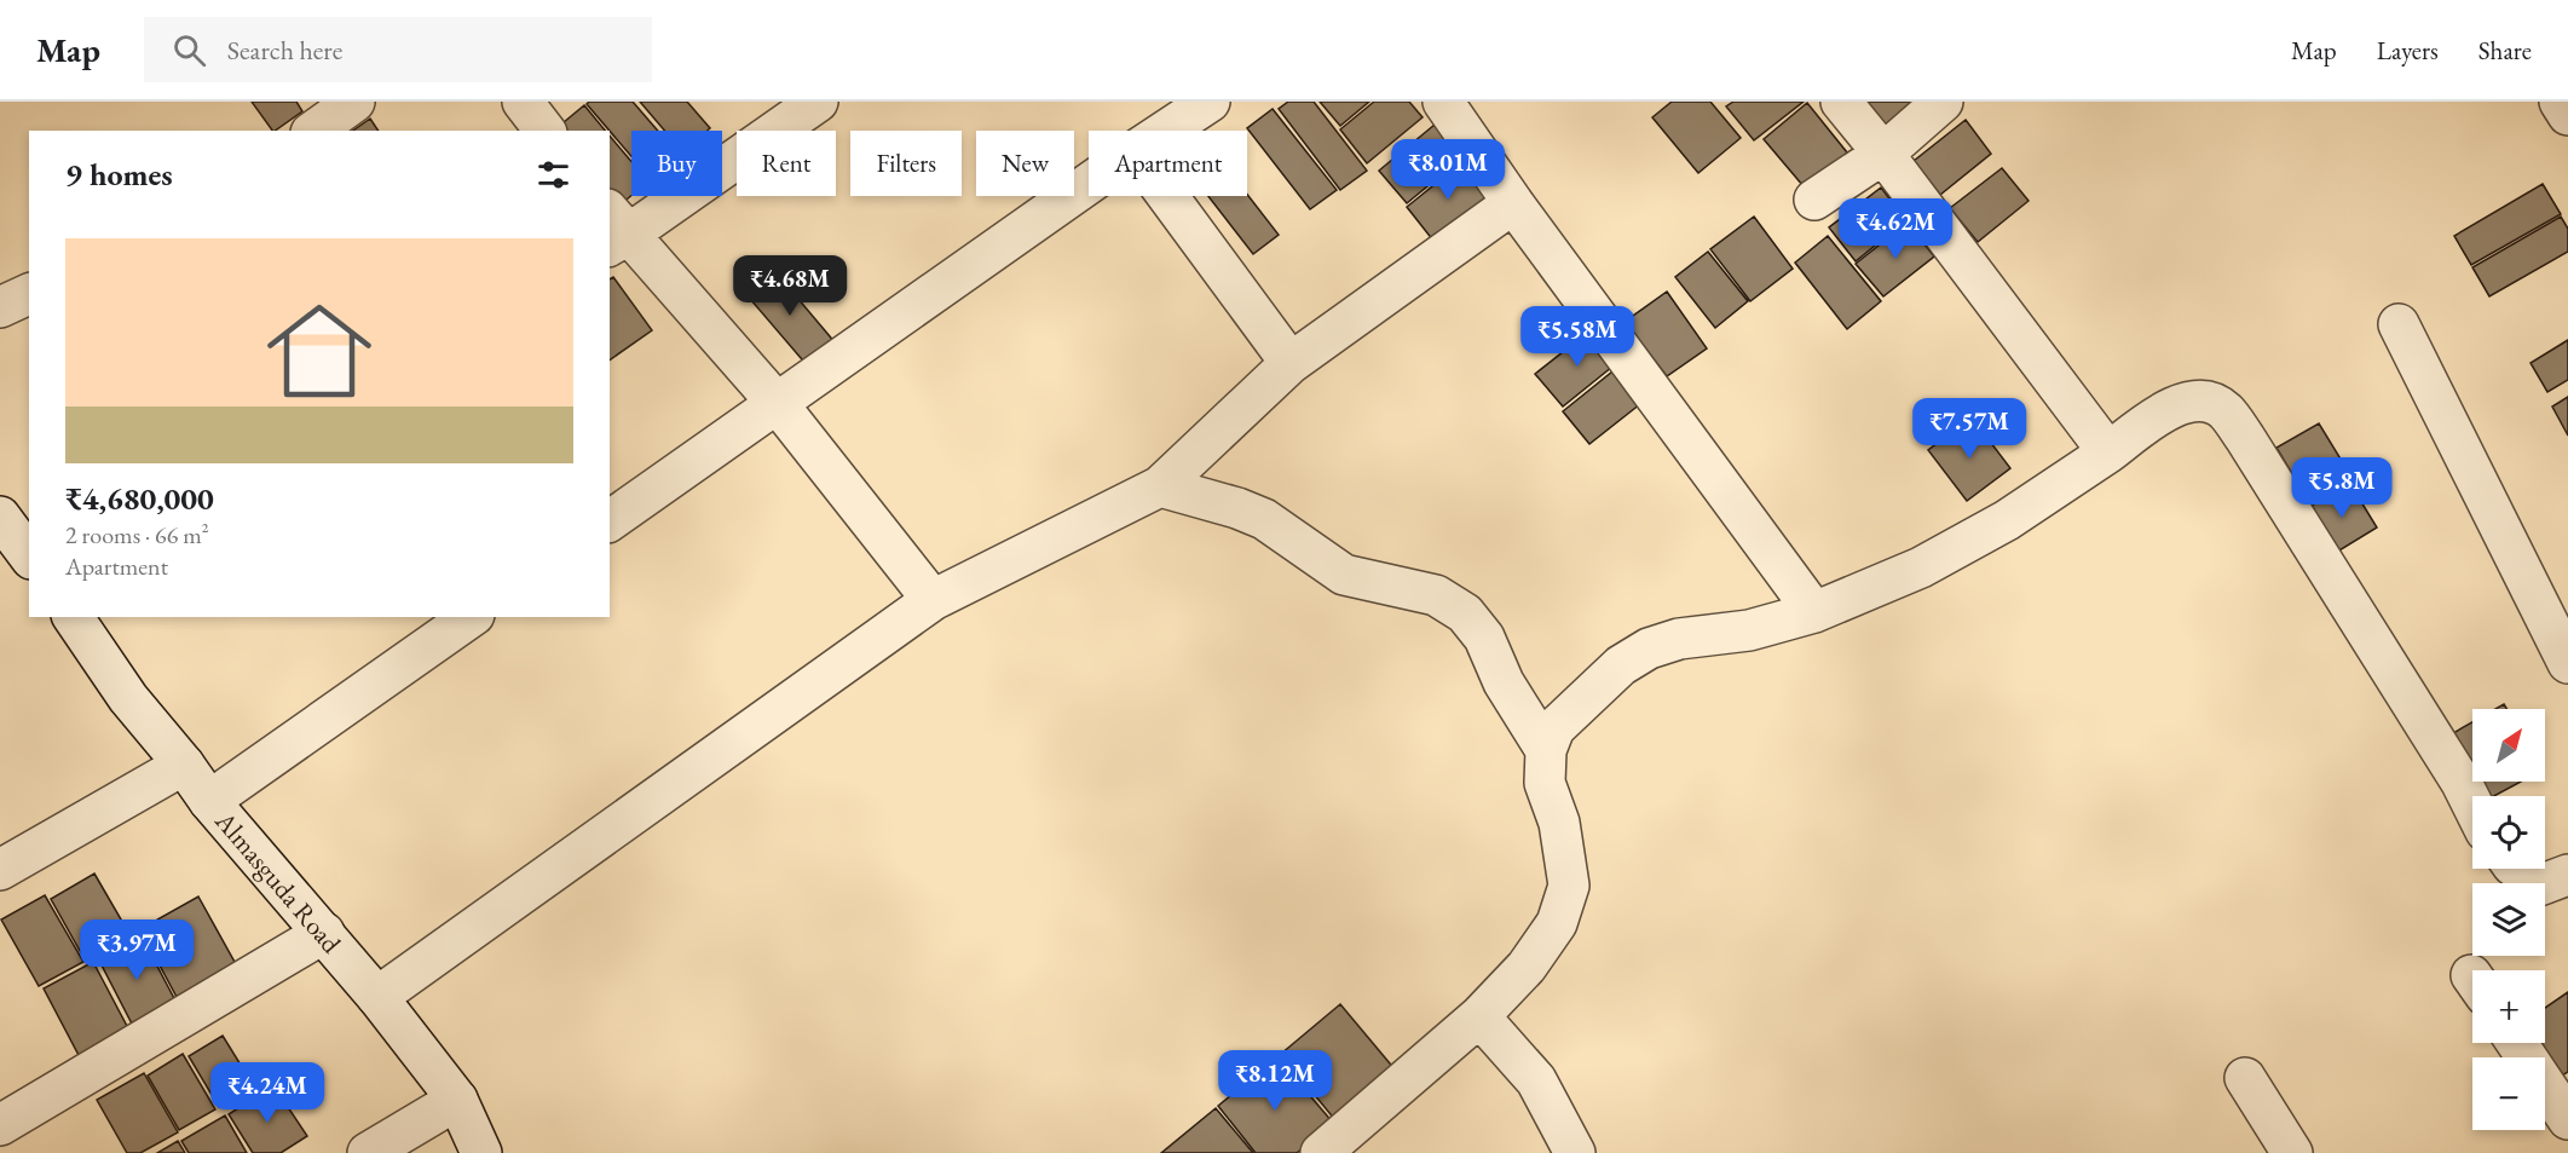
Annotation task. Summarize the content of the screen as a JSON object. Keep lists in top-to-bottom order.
{
  "streets": {
    "street": ["Almasguda Road"]
  },
  "north": "top right",
  "page": {
    "header": "Map",
    "search": "Search here",
    "nav": ["Map", "Layers", "Share"],
    "chip": [
      "Buy",
      "Rent",
      "Filters",
      "New",
      "Apartment"
    ],
    "heading": "9 homes",
    "price": [
      "₹8.01M",
      "₹4.62M",
      "₹4.68M",
      "₹5.58M",
      "₹7.57M",
      "₹5.8M",
      "₹3.97M",
      "₹8.12M",
      "₹4.24M"
    ],
    "list": [
      {
        "name": "₹4,680,000",
        "note": "2 rooms · 66 m² · Apartment"
      }
    ],
    "map_buttons": ["+", "−"]
  }
}
